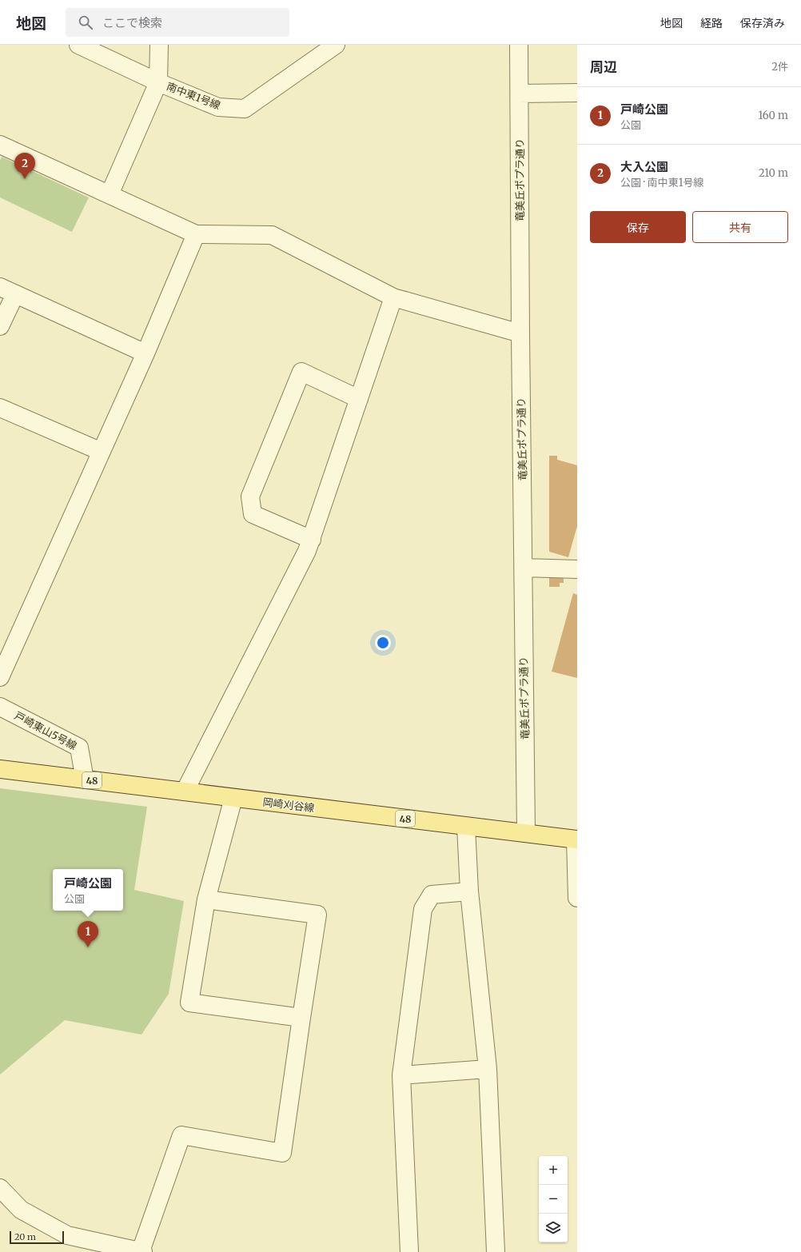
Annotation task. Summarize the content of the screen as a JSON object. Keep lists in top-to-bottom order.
{
  "streets": {
    "main road": ["48", "岡崎刈谷線"],
    "street": ["南中東1号線", "竜美丘ポプラ通り", "戸崎東山5号線"]
  },
  "crossings": [
    ["竜美丘ポプラ通り", "岡崎刈谷線"],
    ["戸崎東山5号線", "岡崎刈谷線"]
  ],
  "scale_bar": "20 m",
  "page": {
    "header": "地図",
    "search": "ここで検索",
    "nav": ["地図", "経路", "保存済み"],
    "heading": ["周辺", "2件"],
    "list": [
      {
        "mark": "1",
        "name": "戸崎公園",
        "note": "公園",
        "value": "160 m"
      },
      {
        "mark": "2",
        "name": "大入公園",
        "note": "公園 · 南中東1号線",
        "value": "210 m"
      }
    ],
    "pins": ["2", "1"],
    "buttons": ["保存", "共有"],
    "popup": ["戸崎公園", "公園"],
    "map_buttons": ["+", "−"],
    "scale": "20 m"
  }
}
